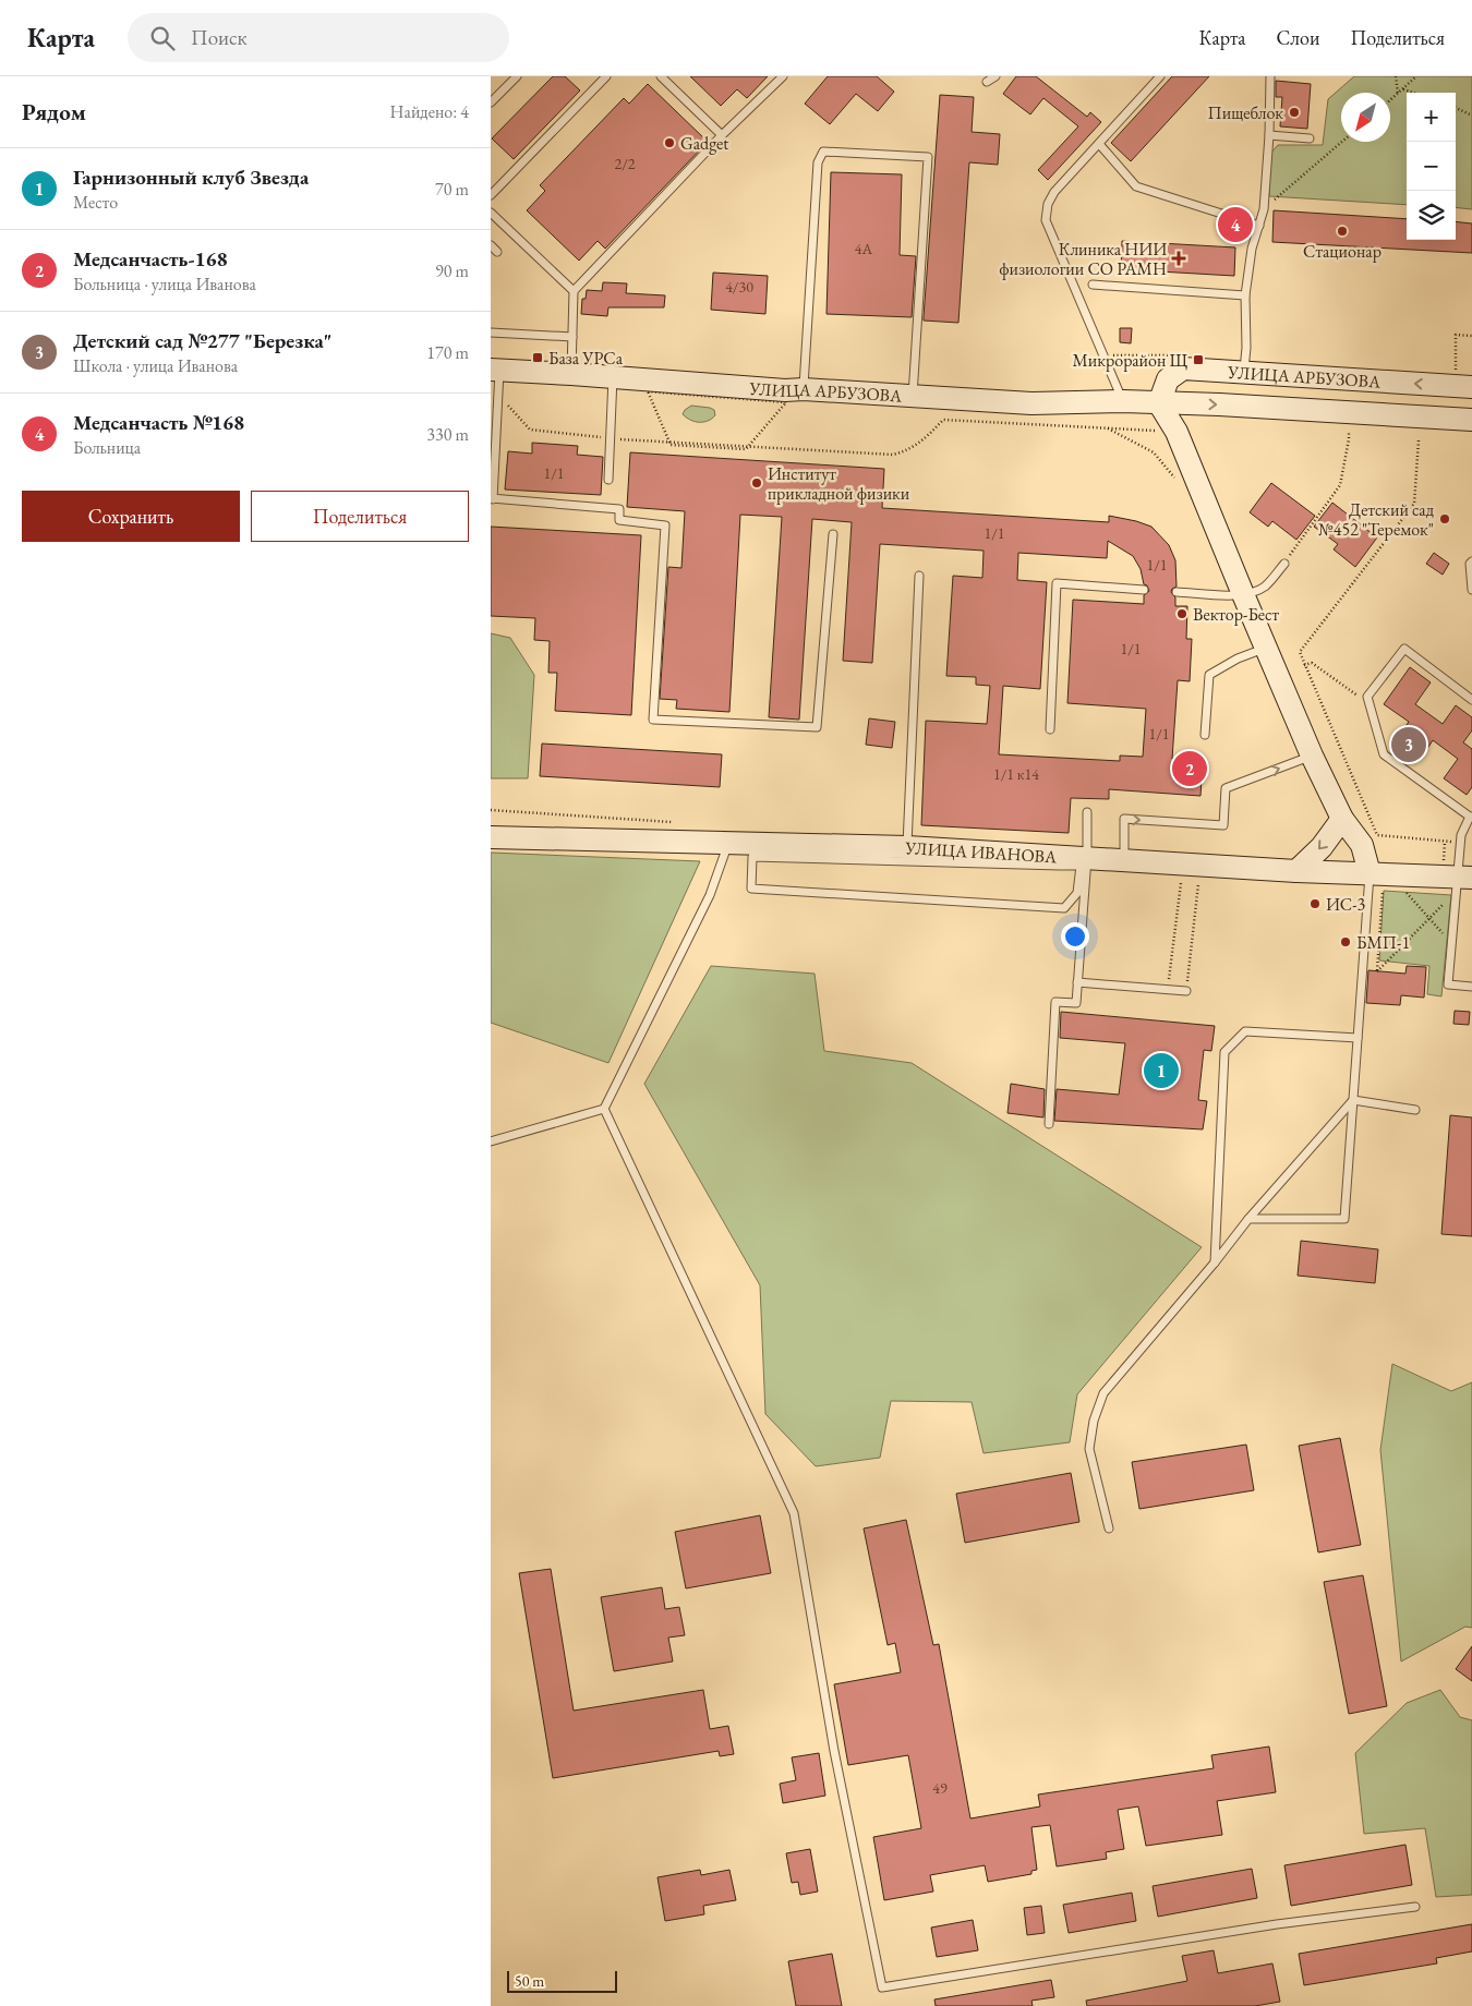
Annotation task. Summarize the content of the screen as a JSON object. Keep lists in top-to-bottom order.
{
  "streets": {
    "main road": ["УЛИЦА АРБУЗОВА", "УЛИЦА ИВАНОВА"]
  },
  "places": {
    "other": [
      "Пищеблок",
      "Gadget",
      "Стационар",
      "Институт прикладной физики",
      "Детский сад №452 \"Теремок\"",
      "Вектор-Бeст",
      "ИС-3",
      "БМП-1"
    ],
    "health": ["Клиника НИИ физиологии СО РАМН"],
    "transit": ["База УРСа", "Микрорайон Щ"]
  },
  "house_numbers": [
    "2/2",
    "4А",
    "4/30",
    "1/1",
    "1/1",
    "1/1",
    "1/1",
    "1/1",
    "1/1 к14",
    "49"
  ],
  "scale_bar": "50 m",
  "north": "bottom left",
  "page": {
    "header": "Карта",
    "search": "Поиск",
    "nav": ["Карта", "Слои", "Поделиться"],
    "heading": ["Рядом", "Найдено: 4"],
    "map_buttons": ["+", "−"],
    "list": [
      {
        "mark": "1",
        "name": "Гарнизонный клуб Звезда",
        "note": "Место",
        "value": "70 m"
      },
      {
        "mark": "2",
        "name": "Медсанчасть-168",
        "note": "Больница · улица Иванова",
        "value": "90 m"
      },
      {
        "mark": "3",
        "name": "Детский сад №277 \"Березка\"",
        "note": "Школа · улица Иванова",
        "value": "170 m"
      },
      {
        "mark": "4",
        "name": "Медсанчасть №168",
        "note": "Больница",
        "value": "330 m"
      }
    ],
    "pins": [
      "4",
      "3",
      "2",
      "1"
    ],
    "buttons": ["Сохранить", "Поделиться"],
    "scale": "50 m"
  }
}
